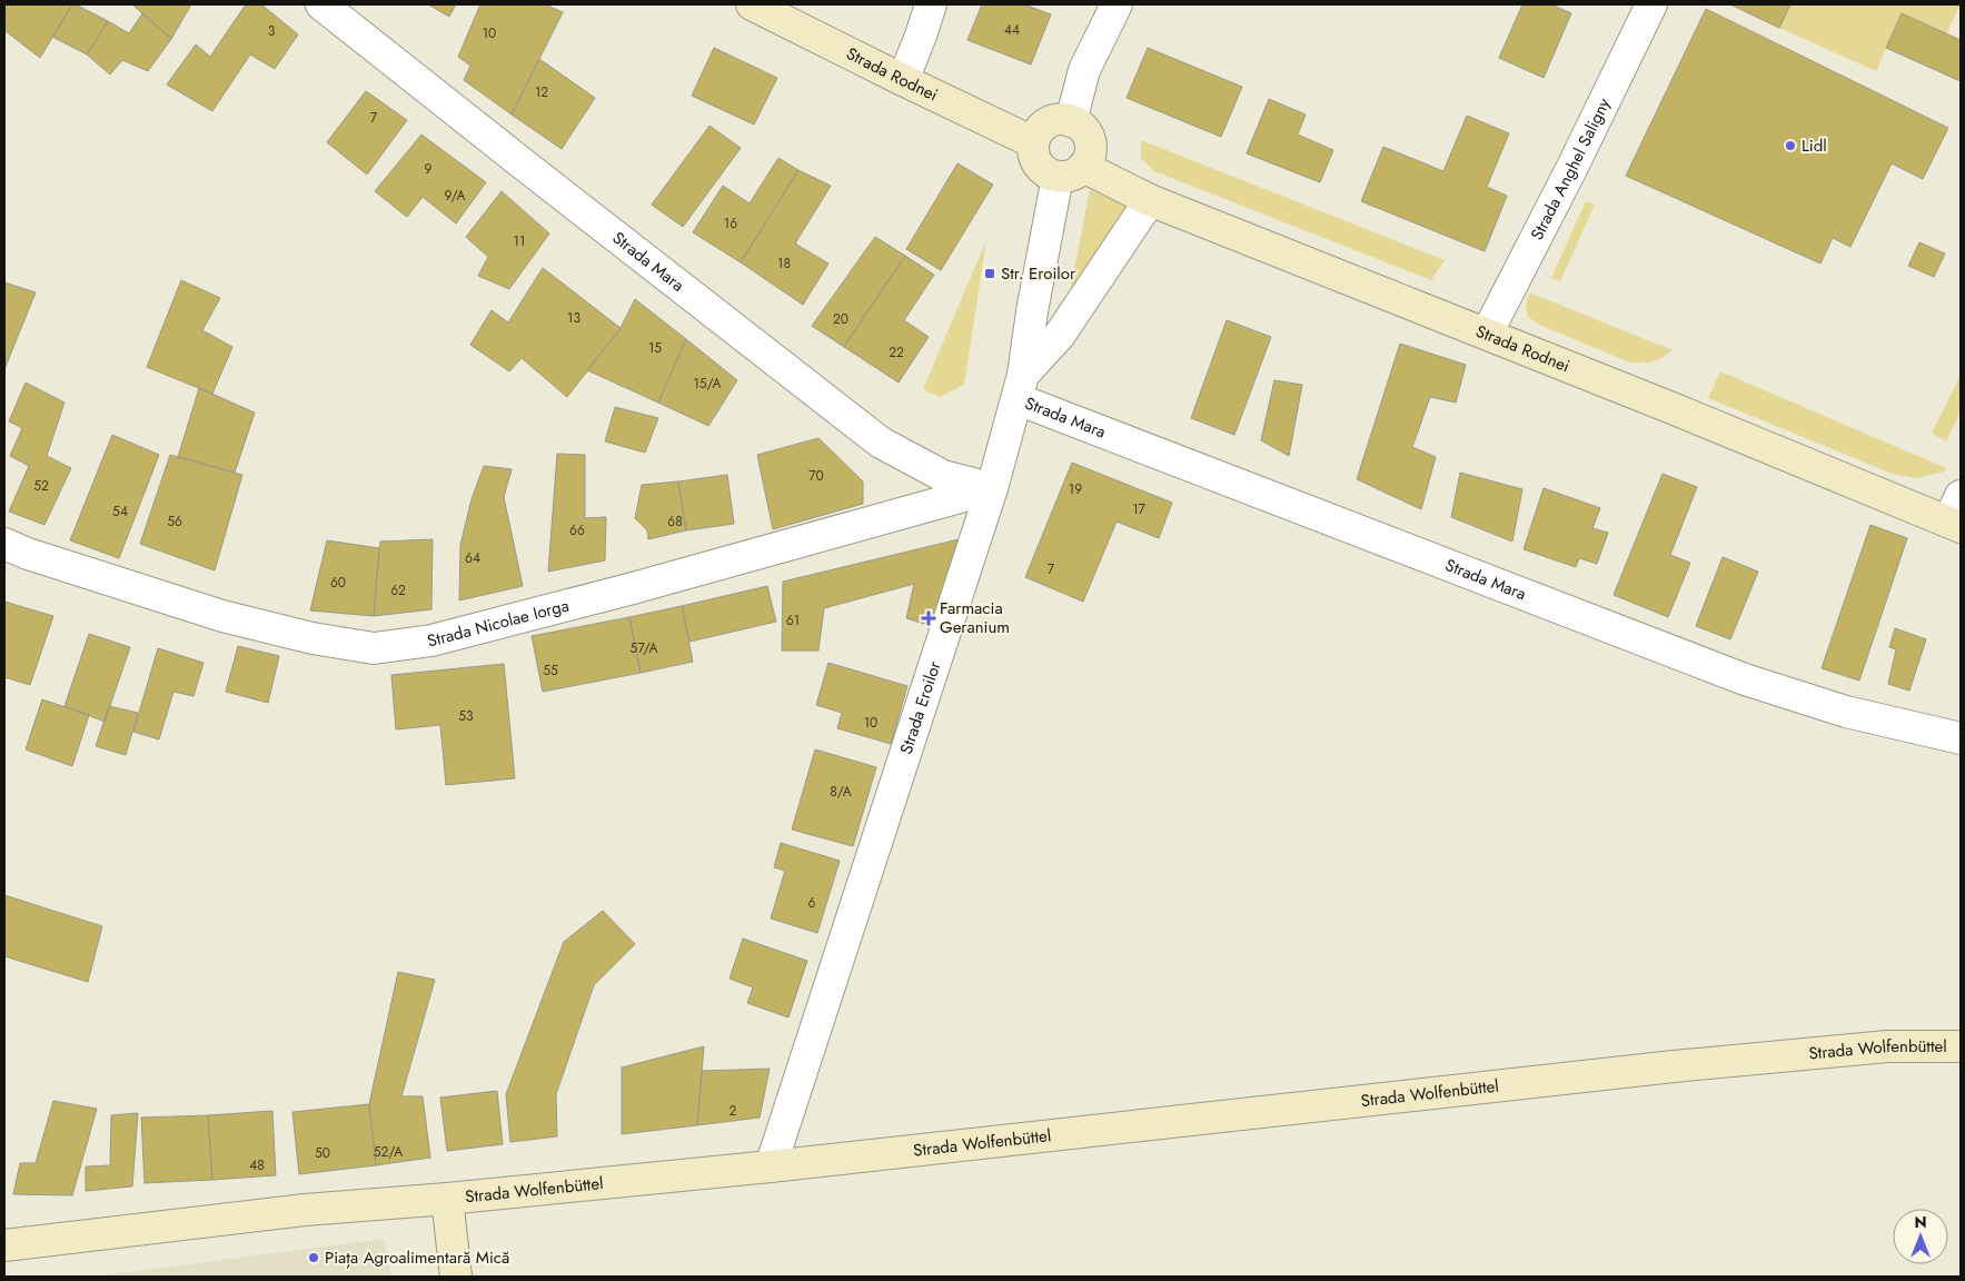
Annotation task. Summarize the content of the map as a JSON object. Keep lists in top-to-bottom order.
{
  "streets": {
    "main road": ["Strada Rodnei", "Strada Wolfenbüttel"],
    "street": [
      "Strada Anghel Saligny",
      "Strada Mara",
      "Strada Nicolae Iorga",
      "Strada Eroilor"
    ]
  },
  "crossings": [
    ["Strada Rodnei", "Strada Anghel Saligny"],
    ["Strada Rodnei", "Strada Eroilor"],
    ["Strada Mara", "Strada Nicolae Iorga"],
    ["Strada Mara", "Strada Eroilor"],
    ["Strada Nicolae Iorga", "Strada Eroilor"],
    ["Strada Eroilor", "Strada Wolfenbüttel"]
  ],
  "places": {
    "other": ["Lidl", "Piața Agroalimentară Mică"],
    "transit": ["Str. Eroilor"],
    "health": ["Farmacia Geranium"]
  },
  "house_numbers": [
    "44",
    "3",
    "10",
    "12",
    "7",
    "9",
    "9/A",
    "16",
    "11",
    "18",
    "13",
    "20",
    "15",
    "22",
    "15/A",
    "70",
    "52",
    "19",
    "17",
    "54",
    "56",
    "68",
    "66",
    "64",
    "7",
    "60",
    "62",
    "61",
    "57/A",
    "55",
    "53",
    "10",
    "8/A",
    "6",
    "2",
    "52/A",
    "50",
    "48"
  ],
  "north": "top"
}
